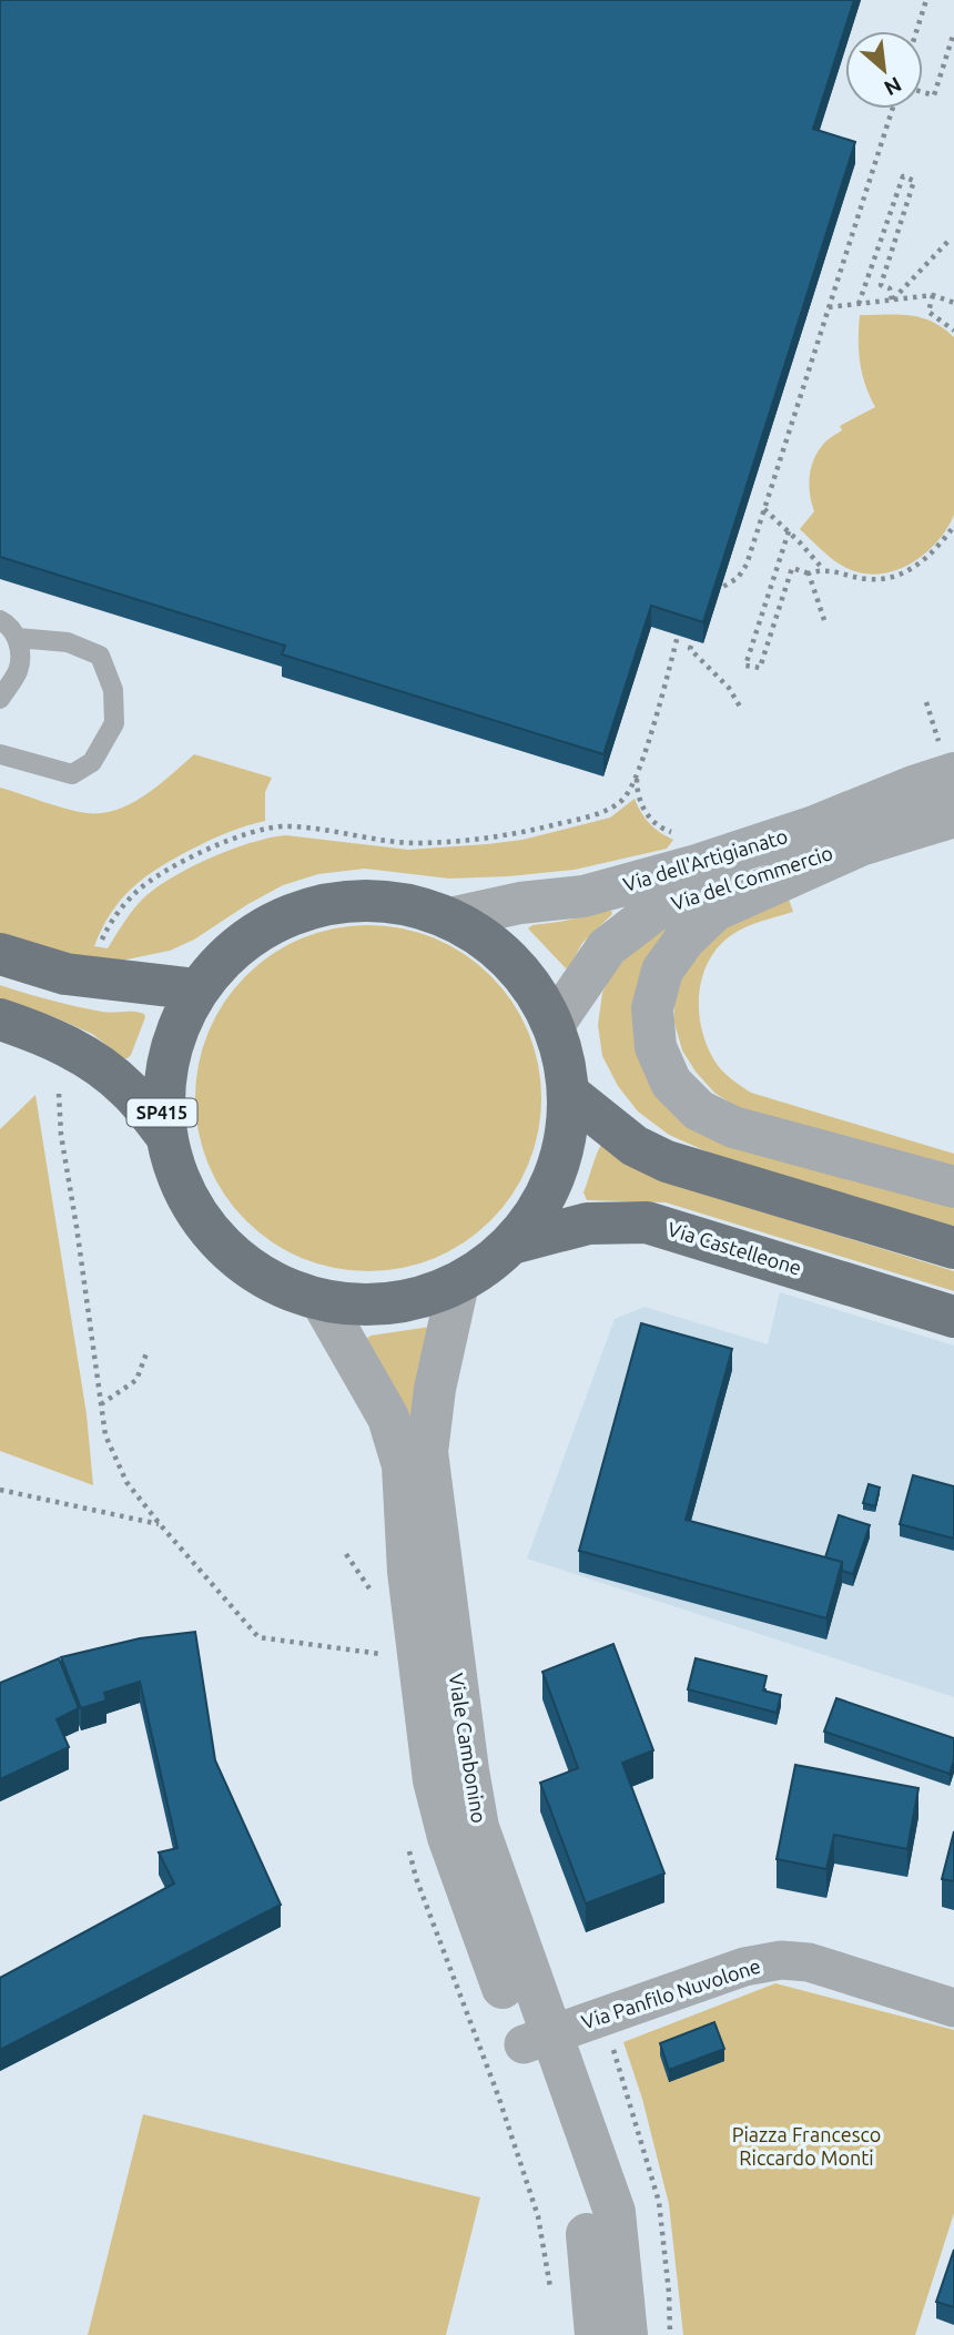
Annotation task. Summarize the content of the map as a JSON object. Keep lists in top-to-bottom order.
{
  "streets": {
    "main road": ["SP415", "Via Castelleone"],
    "street": [
      "Via dell'Artigianato",
      "Via del Commercio",
      "Viale Cambonino",
      "Via Panfilo Nuvolone"
    ]
  },
  "crossings": [
    ["Via dell'Artigianato", "SP415"],
    ["Via del Commercio", "SP415"],
    ["SP415", "Via Castelleone"],
    ["SP415", "Viale Cambonino"],
    ["Viale Cambonino", "Via Panfilo Nuvolone"]
  ],
  "parks": ["Piazza Francesco Riccardo Monti"],
  "north": "bottom right"
}
